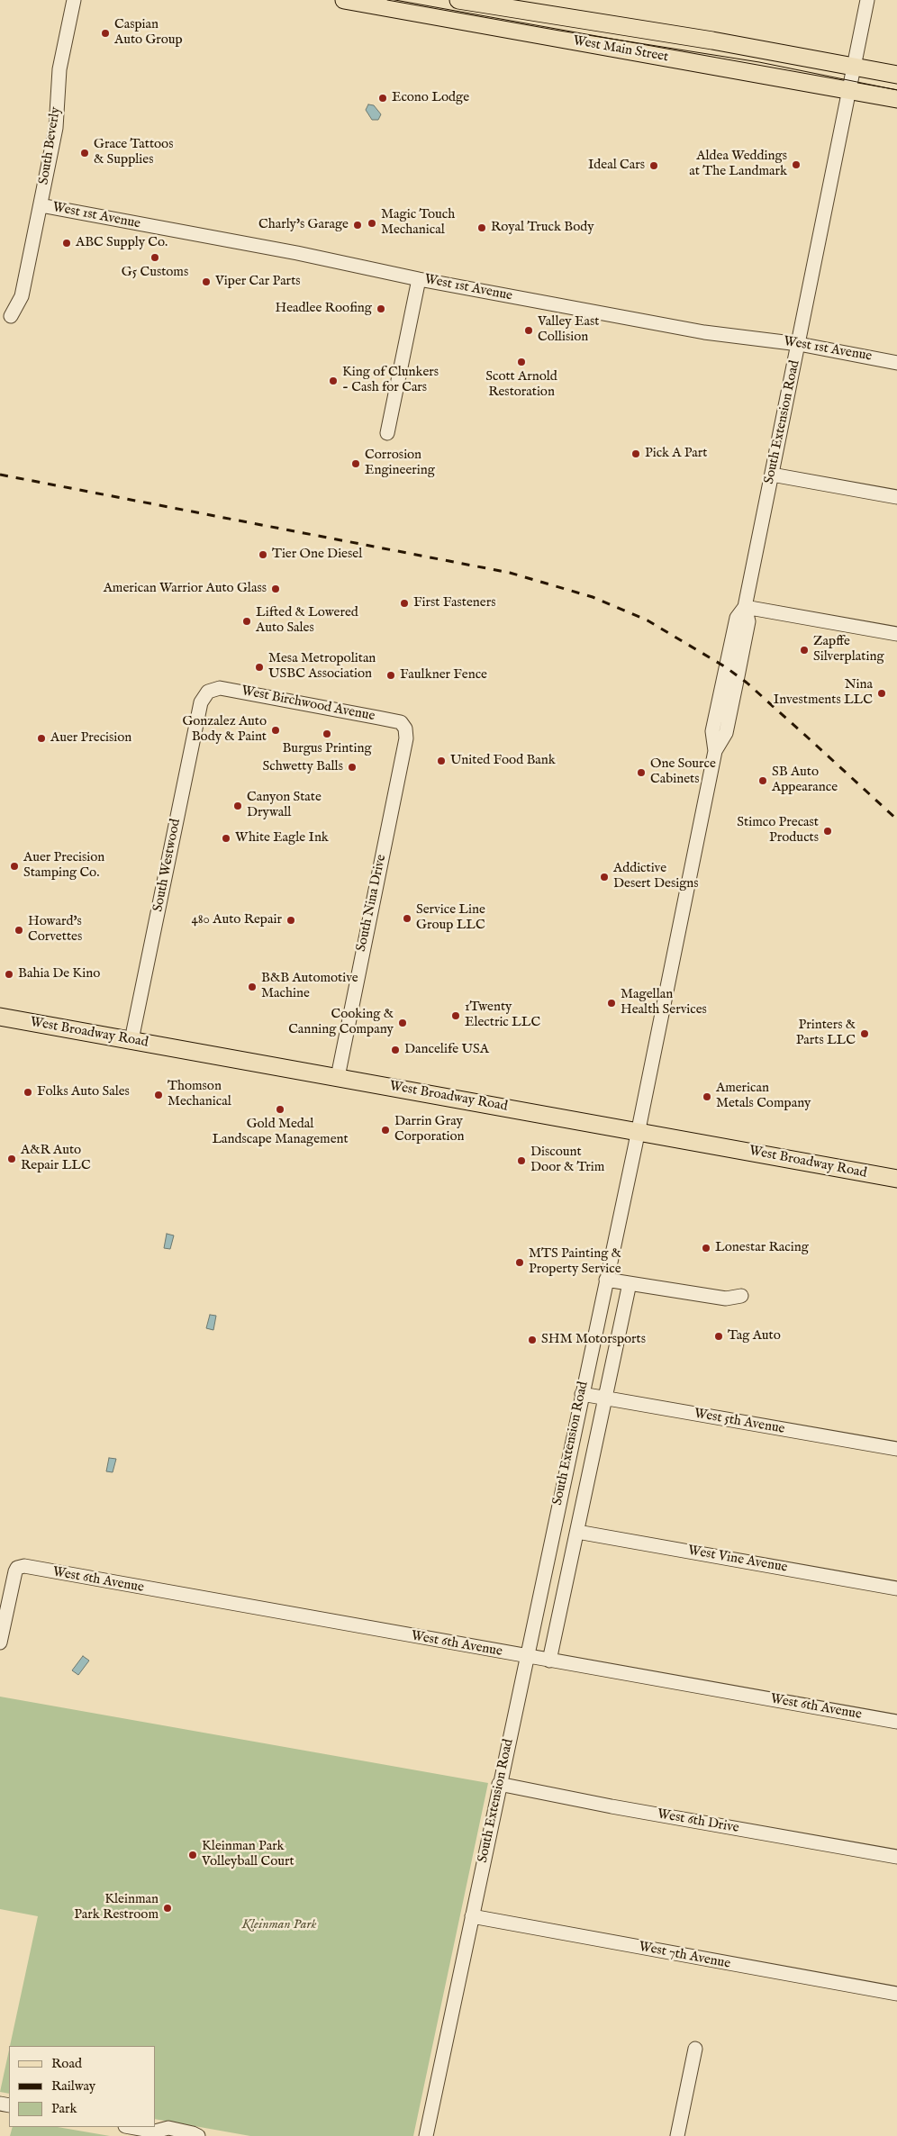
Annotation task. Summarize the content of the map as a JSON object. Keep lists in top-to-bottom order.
{
  "streets": {
    "main road": ["West Main Street", "West Broadway Road"],
    "street": [
      "South Beverly",
      "West 1st Avenue",
      "South Extension Road",
      "West Birchwood Avenue",
      "South Westwood",
      "South Nina Drive",
      "West 5th Avenue",
      "West Vine Avenue",
      "West 6th Avenue",
      "West 6th Drive",
      "West 7th Avenue"
    ]
  },
  "crossings": [
    ["West Main Street", "South Extension Road"],
    ["South Beverly", "West 1st Avenue"],
    ["West 1st Avenue", "South Extension Road"],
    ["South Extension Road", "West Broadway Road"],
    ["South Extension Road", "West 5th Avenue"],
    ["South Extension Road", "West Vine Avenue"],
    ["South Extension Road", "West 6th Avenue"],
    ["South Extension Road", "West 6th Drive"],
    ["South Extension Road", "West 7th Avenue"],
    ["West Birchwood Avenue", "South Westwood"],
    ["West Birchwood Avenue", "South Nina Drive"],
    ["South Westwood", "West Broadway Road"],
    ["South Nina Drive", "West Broadway Road"]
  ],
  "parks": ["Kleinman Park"],
  "places": [
    "Caspian Auto Group",
    "Econo Lodge",
    "Grace Tattoos & Supplies",
    "Aldea Weddings at The Landmark",
    "Ideal Cars",
    "Magic Touch Mechanical",
    "Charly's Garage",
    "Royal Truck Body",
    "ABC Supply Co.",
    "G5 Customs",
    "Viper Car Parts",
    "Headlee Roofing",
    "Valley East Collision",
    "Scott Arnold Restoration",
    "King of Clunkers - Cash for Cars",
    "Pick A Part",
    "Corrosion Engineering",
    "Tier One Diesel",
    "American Warrior Auto Glass",
    "First Fasteners",
    "Lifted & Lowered Auto Sales",
    "Zapffe Silverplating",
    "Mesa Metropolitan USBC Association",
    "Faulkner Fence",
    "Nina Investments LLC",
    "Gonzalez Auto Body & Paint",
    "Burgus Printing",
    "Auer Precision",
    "United Food Bank",
    "Schwetty Balls",
    "One Source Cabinets",
    "SB Auto Appearance",
    "Canyon State Drywall",
    "Stimco Precast Products",
    "White Eagle Ink",
    "Auer Precision Stamping Co.",
    "Addictive Desert Designs",
    "Service Line Group LLC",
    "480 Auto Repair",
    "Howard's Corvettes",
    "Bahia De Kino",
    "B&B Automotive Machine",
    "Magellan Health Services",
    "1Twenty Electric LLC",
    "Cooking & Canning Company",
    "Printers & Parts LLC",
    "Dancelife USA",
    "Folks Auto Sales",
    "Thomson Mechanical",
    "American Metals Company",
    "Gold Medal Landscape Management",
    "Darrin Gray Corporation",
    "A&R Auto Repair LLC",
    "Discount Door & Trim",
    "Lonestar Racing",
    "MTS Painting & Property Service",
    "Tag Auto",
    "SHM Motorsports",
    "Kleinman Park Volleyball Court",
    "Kleinman Park Restroom"
  ],
  "legend": ["Road", "Railway", "Park"]
}
